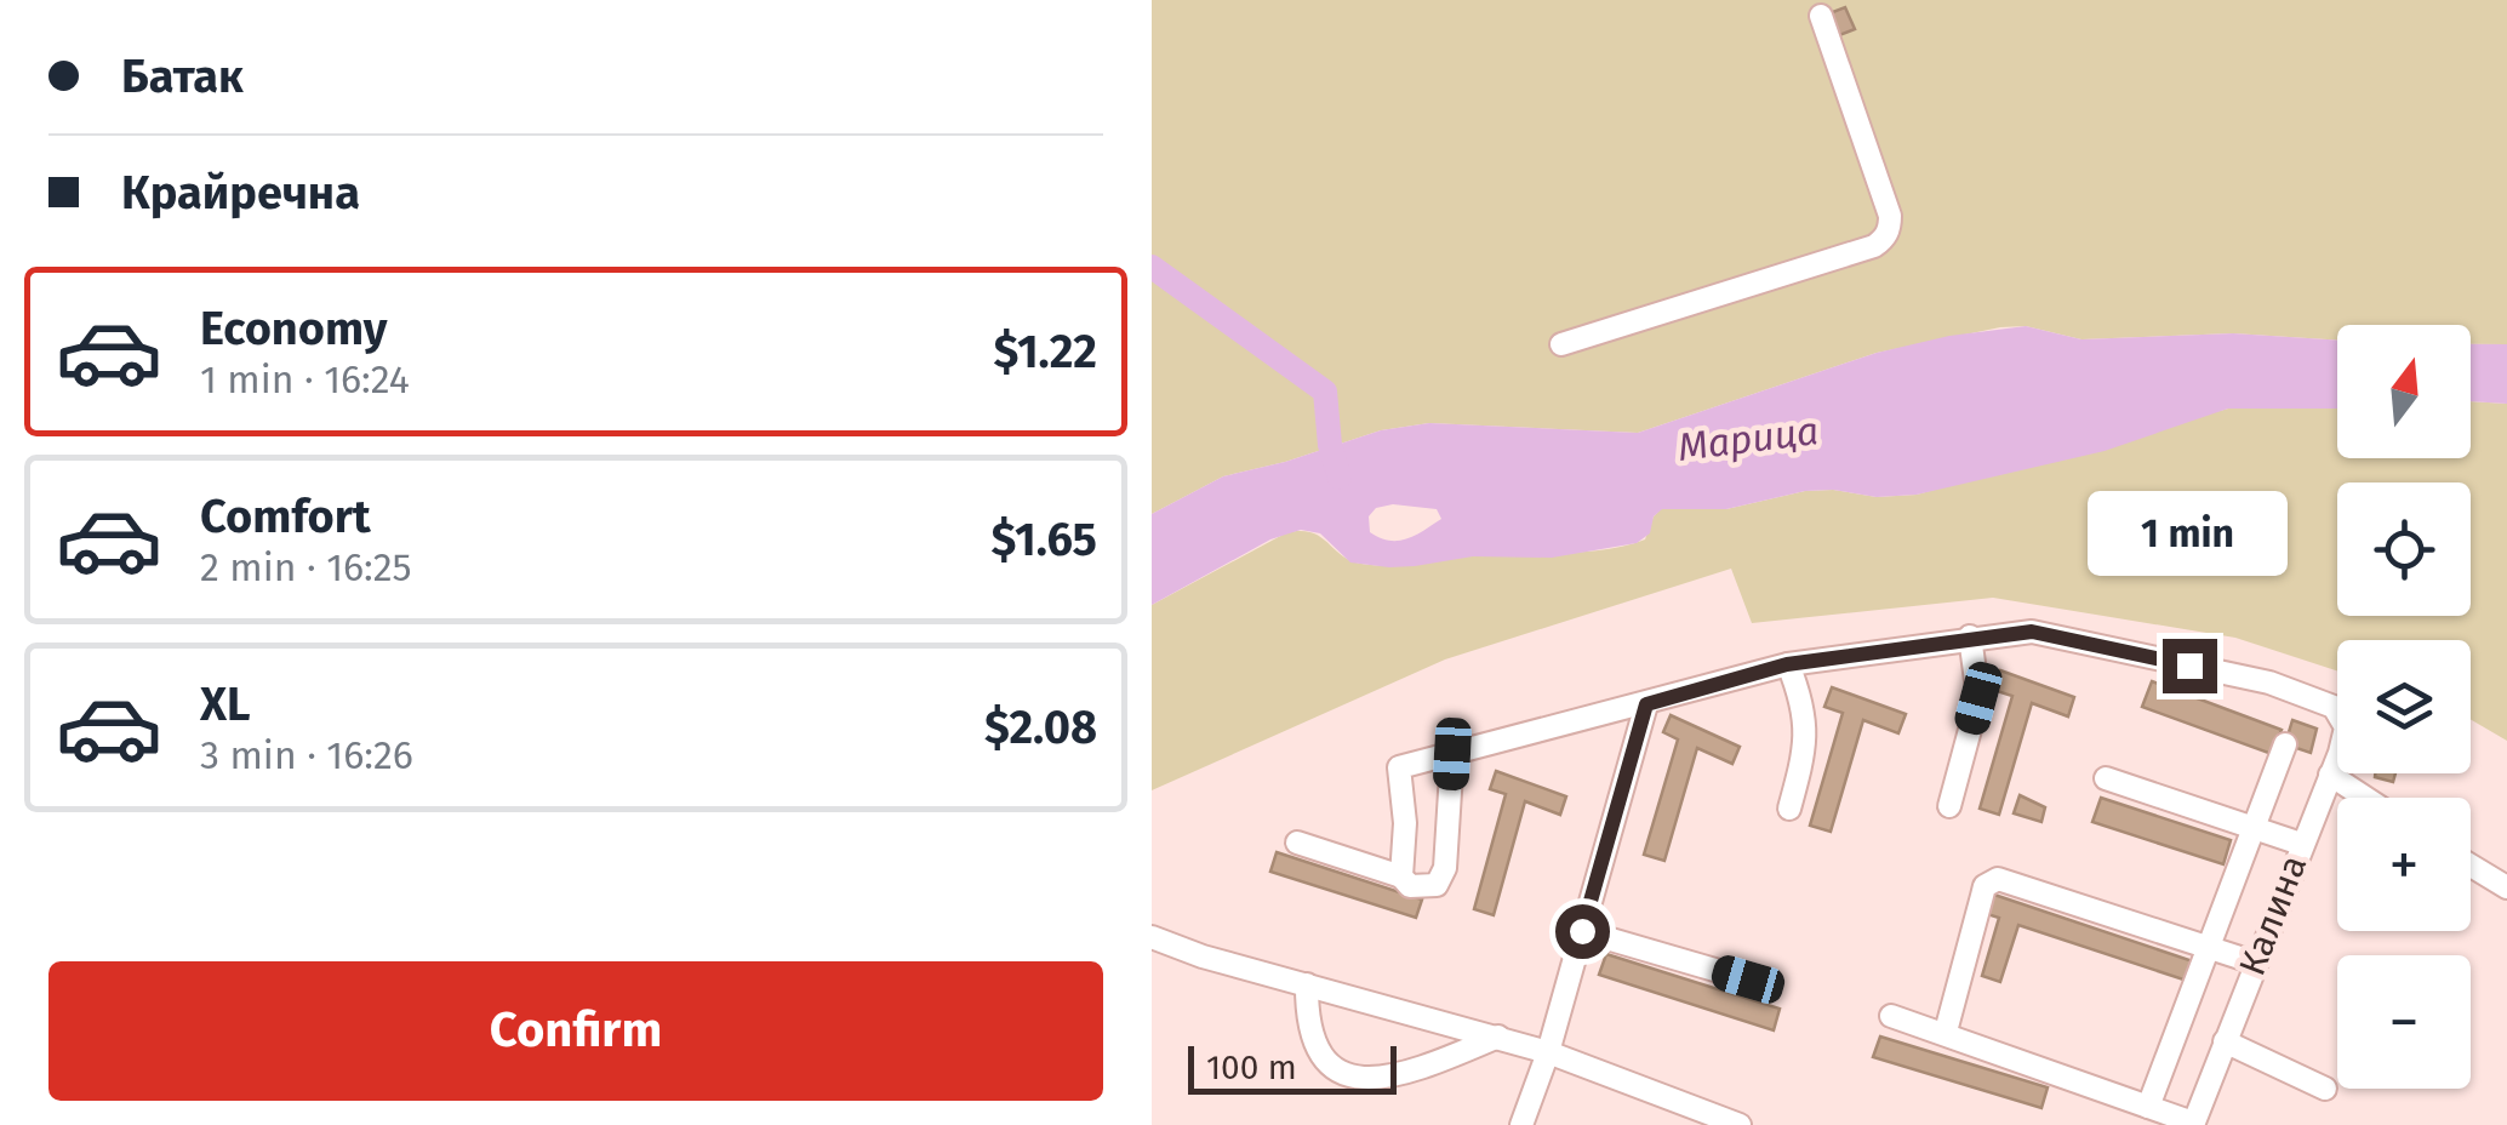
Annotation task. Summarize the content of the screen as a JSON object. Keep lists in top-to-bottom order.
{
  "streets": {
    "street": ["Калина"]
  },
  "water": ["Марица"],
  "scale_bar": "100 m",
  "north": "top",
  "page": {
    "banner": ["Батак", "Крайречна"],
    "list": [
      {
        "name": "Economy",
        "note": "1 min · 16:24",
        "value": "$1.22"
      },
      {
        "name": "Comfort",
        "note": "2 min · 16:25",
        "value": "$1.65"
      },
      {
        "name": "XL",
        "note": "3 min · 16:26",
        "value": "$2.08"
      }
    ],
    "map_buttons": ["+", "−"],
    "bubble": "1 min",
    "buttons": "Confirm",
    "scale": "100 m"
  }
}
